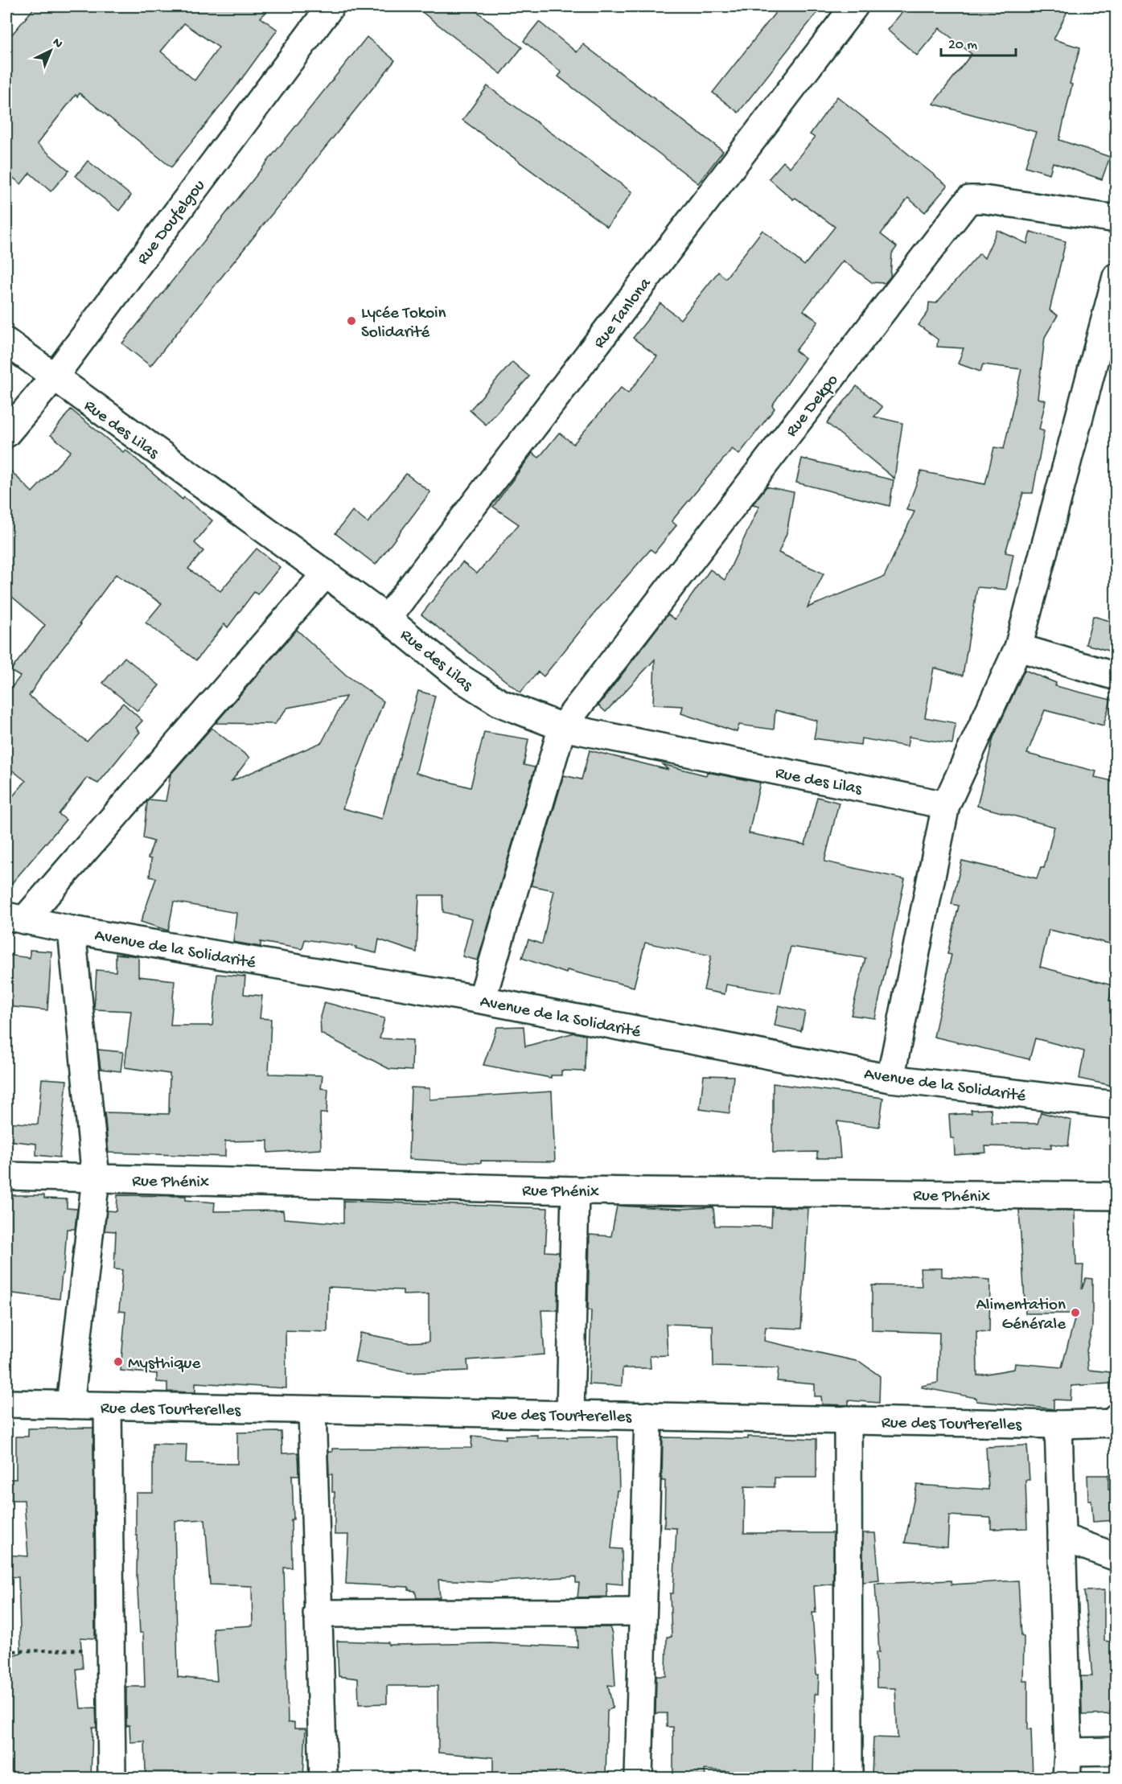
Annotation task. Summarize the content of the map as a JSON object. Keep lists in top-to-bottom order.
{
  "streets": {
    "street": [
      "Rue Doufelgou",
      "Rue Tanlona",
      "Rue Dekpo",
      "Rue des Lilas",
      "Avenue de la Solidarité",
      "Rue Phénix",
      "Rue des Tourterelles"
    ]
  },
  "crossings": [
    ["Rue Doufelgou", "Rue des Lilas"],
    ["Rue Tanlona", "Rue des Lilas"],
    ["Rue Dekpo", "Rue des Lilas"]
  ],
  "places": ["Lycée Tokoin Solidarité", "Alimentation Générale", "Mysthique"],
  "scale_bar": "20 m",
  "north": "top right"
}
